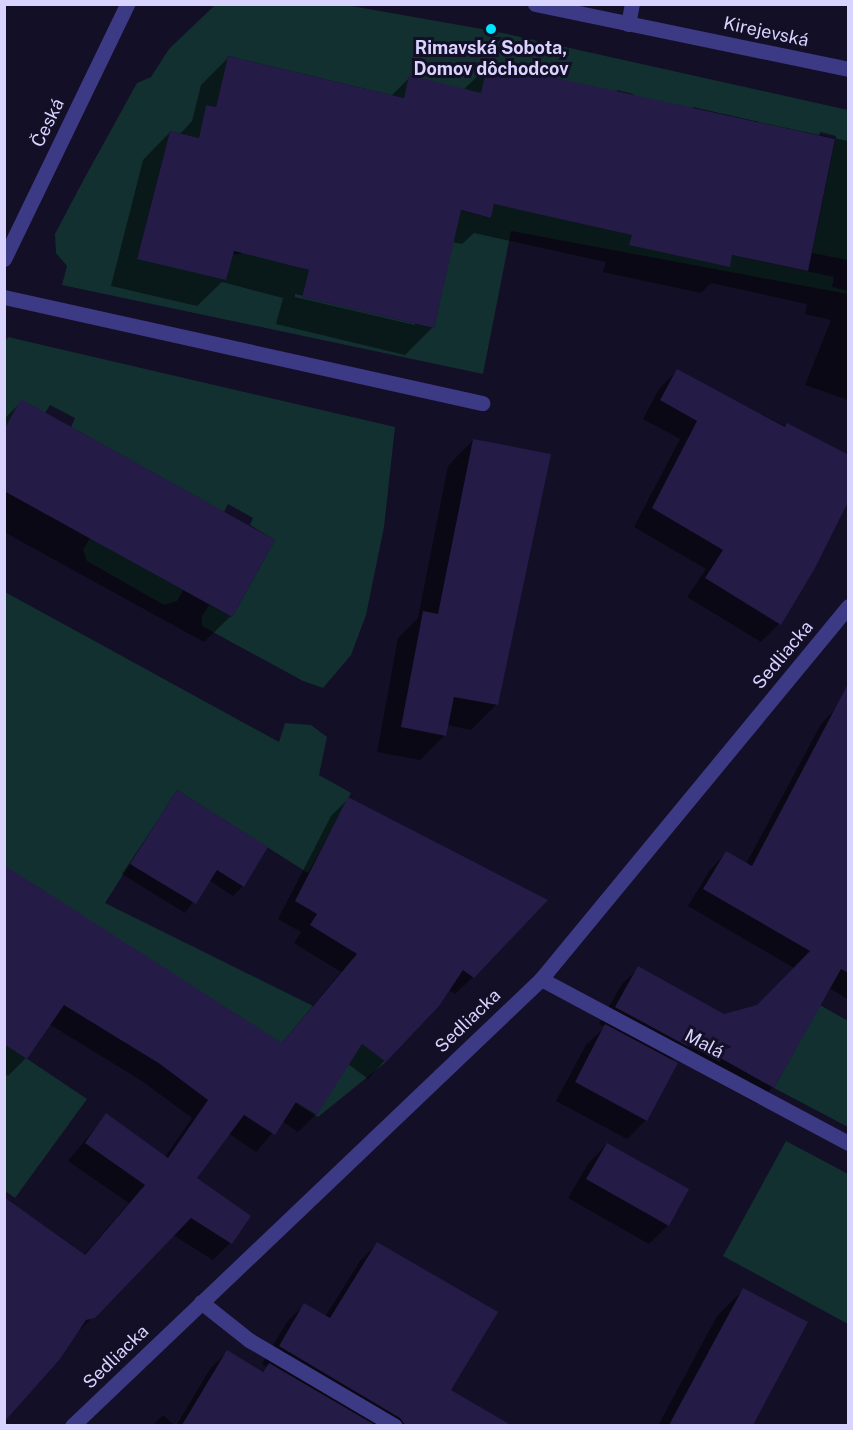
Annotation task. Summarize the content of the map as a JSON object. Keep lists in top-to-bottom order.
{
  "streets": {
    "street": [
      "Kirejevská",
      "Česká",
      "Sedliacka",
      "Malá"
    ]
  },
  "crossings": [
    ["Sedliacka", "Malá"]
  ],
  "places": ["Rimavská Sobota, Domov dôchodcov"]
}
